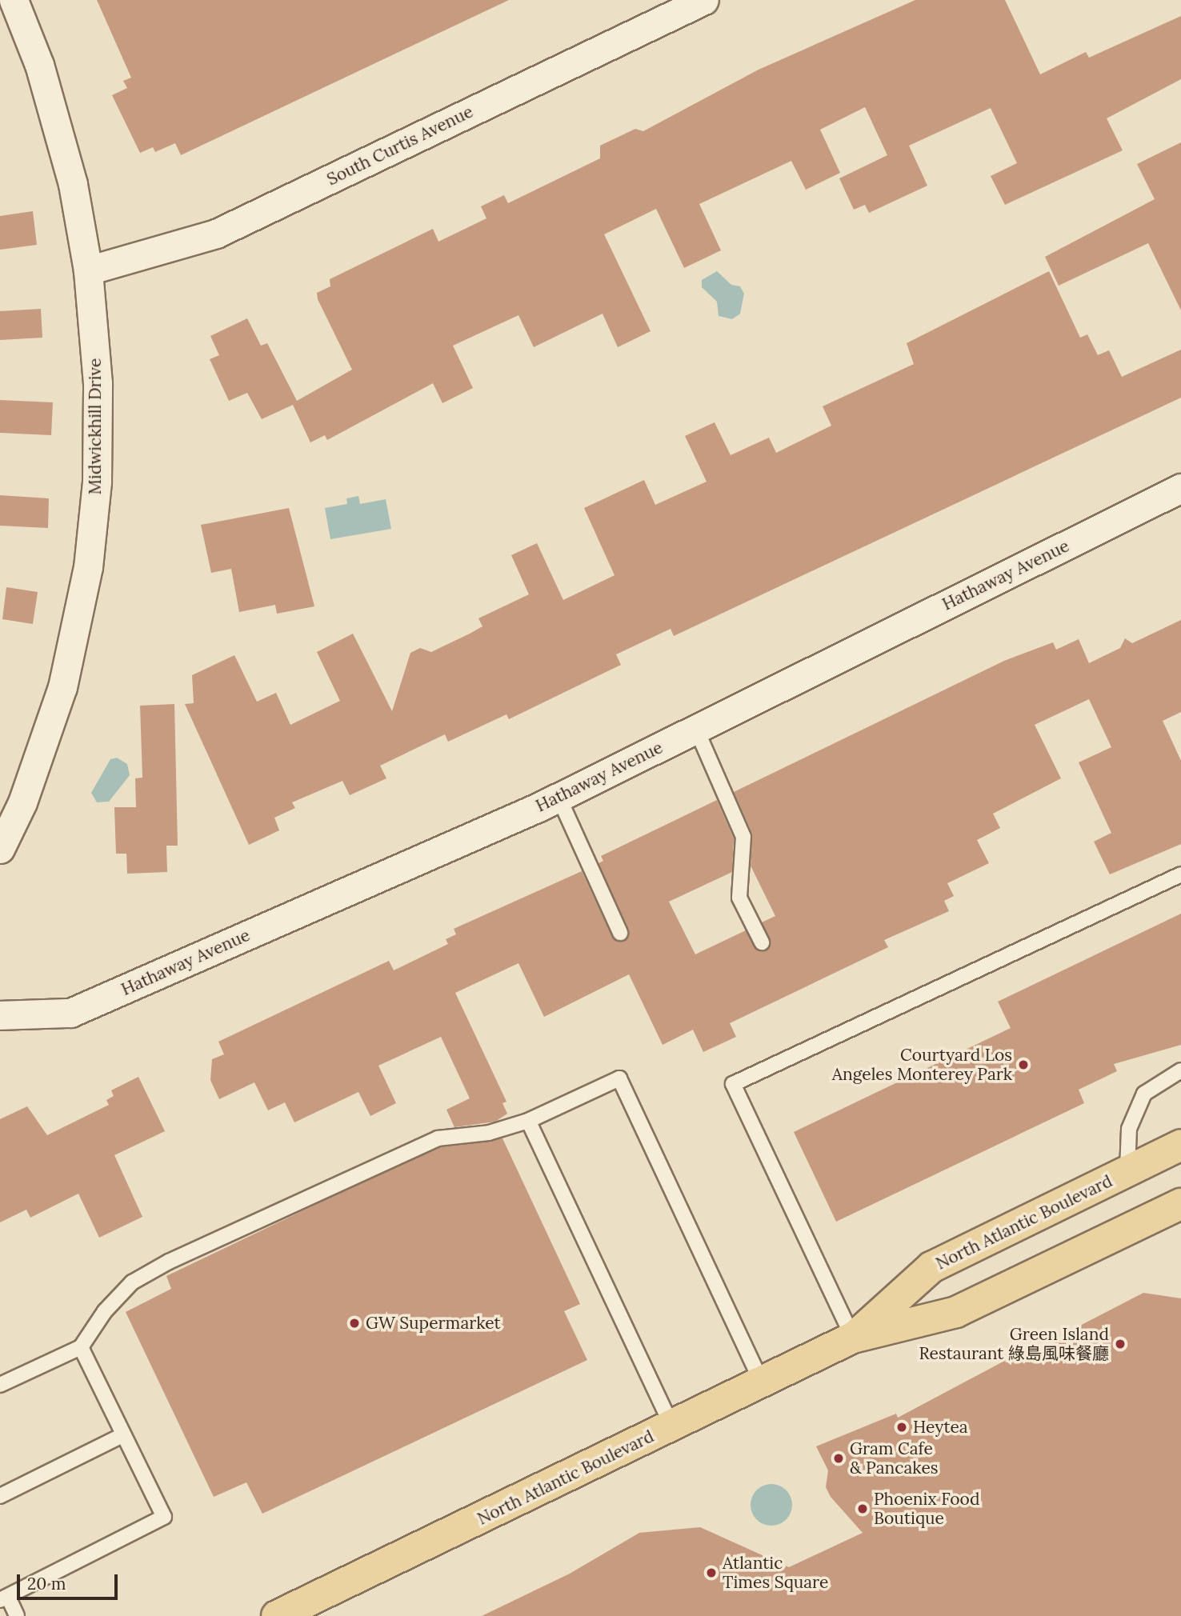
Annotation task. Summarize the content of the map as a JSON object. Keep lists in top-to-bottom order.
{
  "streets": {
    "main road": ["North Atlantic Boulevard"],
    "street": ["South Curtis Avenue", "Midwickhill Drive", "Hathaway Avenue"]
  },
  "crossings": [
    ["South Curtis Avenue", "Midwickhill Drive"]
  ],
  "places": [
    "Courtyard Los Angeles Monterey Park",
    "GW Supermarket",
    "Green Island Restaurant 綠島風味餐廳",
    "Heytea",
    "Gram Cafe & Pancakes",
    "Phoenix Food Boutique",
    "Atlantic Times Square"
  ],
  "scale_bar": "20 m"
}
